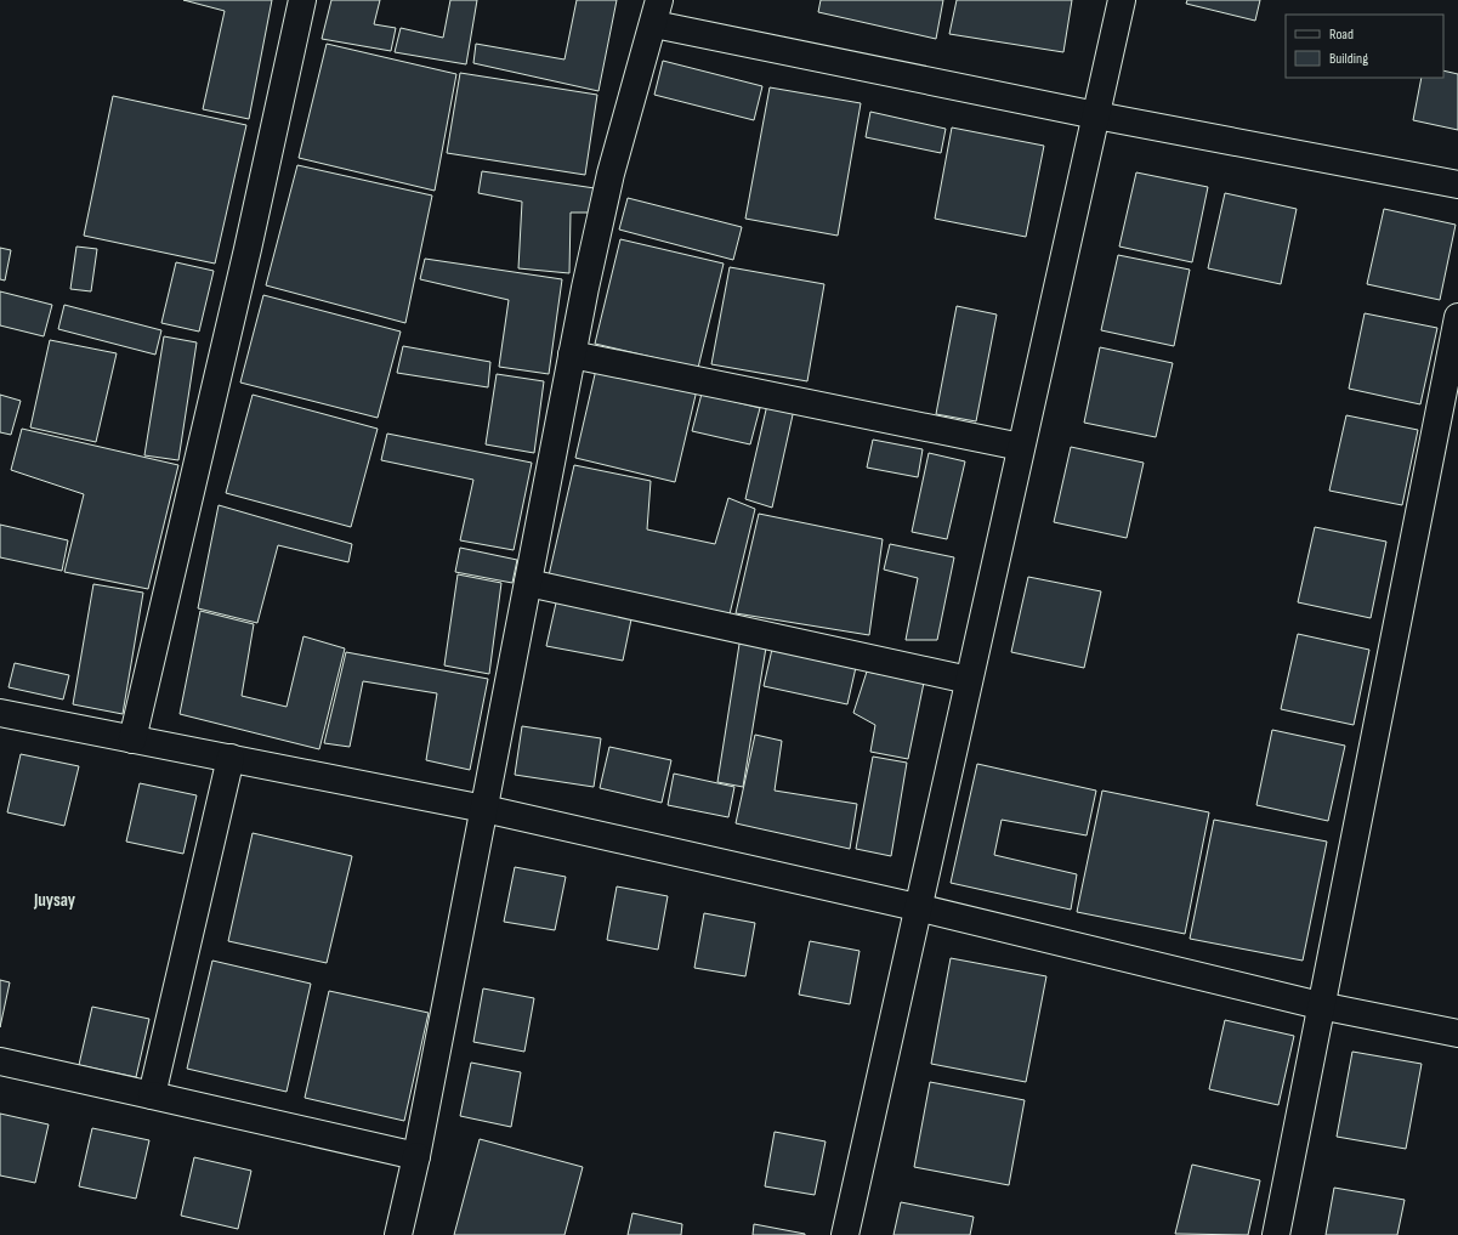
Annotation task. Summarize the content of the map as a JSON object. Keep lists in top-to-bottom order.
{
  "districts": ["Juysay"],
  "legend": ["Road", "Building"]
}
